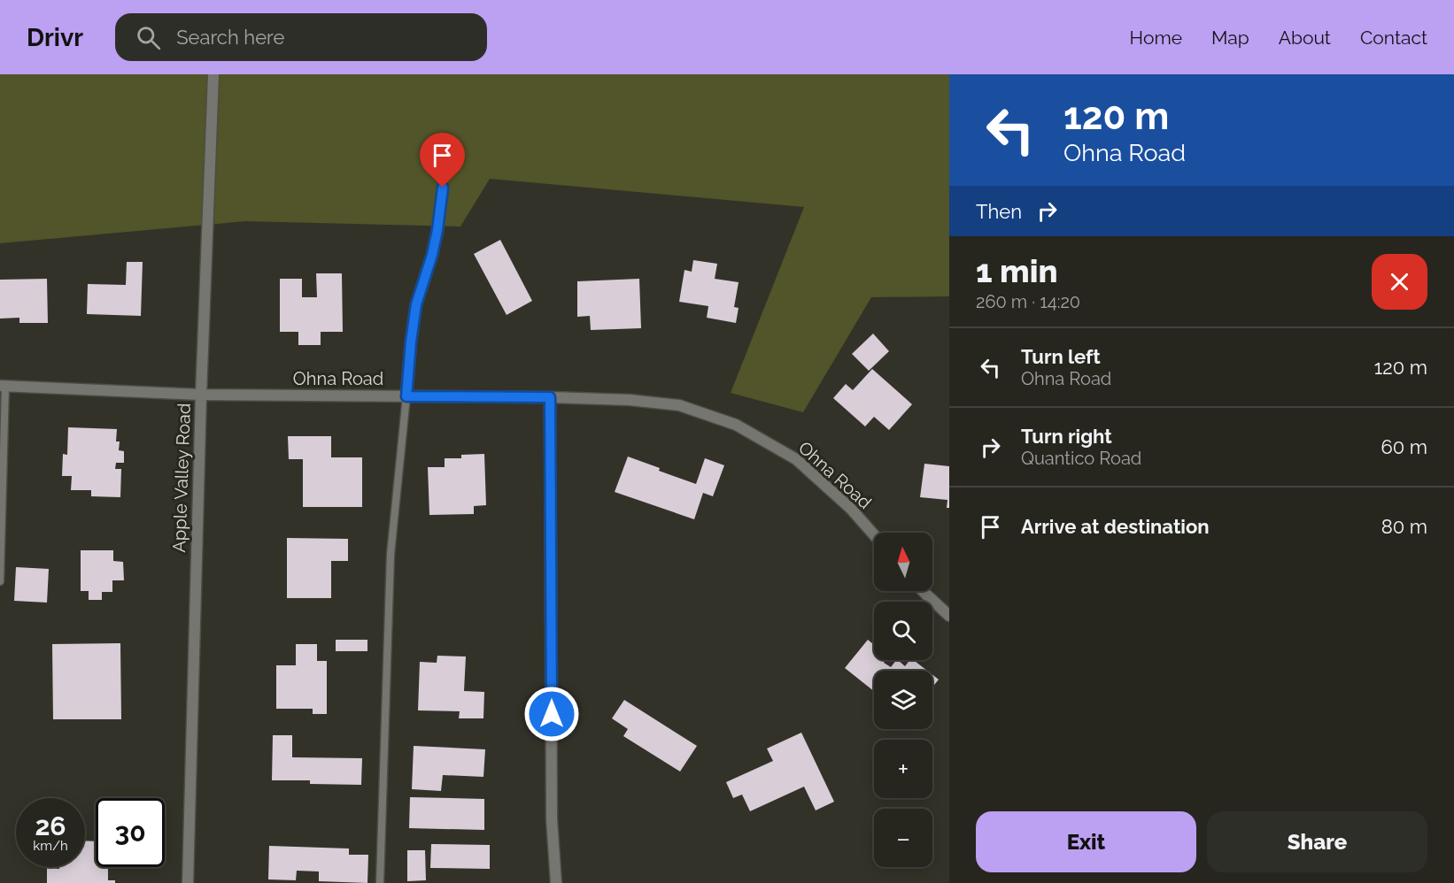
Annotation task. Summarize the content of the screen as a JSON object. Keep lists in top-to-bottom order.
{
  "streets": {
    "street": ["Ohna Road", "Apple Valley Road"]
  },
  "crossings": [
    ["Ohna Road", "Apple Valley Road"]
  ],
  "north": "top",
  "page": {
    "header": "Drivr",
    "search": "Search here",
    "nav": [
      "Home",
      "Map",
      "About",
      "Contact"
    ],
    "turn": ["120 m", "Ohna Road"],
    "then": "Then",
    "heading": ["1 min", "260 m · 14:20"],
    "list": [
      {
        "name": "Turn left",
        "note": "Ohna Road",
        "value": "120 m"
      },
      {
        "name": "Turn right",
        "note": "Quantico Road",
        "value": "60 m"
      },
      {
        "name": "Arrive at destination",
        "value": "80 m"
      }
    ],
    "map_buttons": ["+", "−"],
    "speed": "26 km/h",
    "limit": "30",
    "buttons": ["Exit", "Share"]
  }
}
